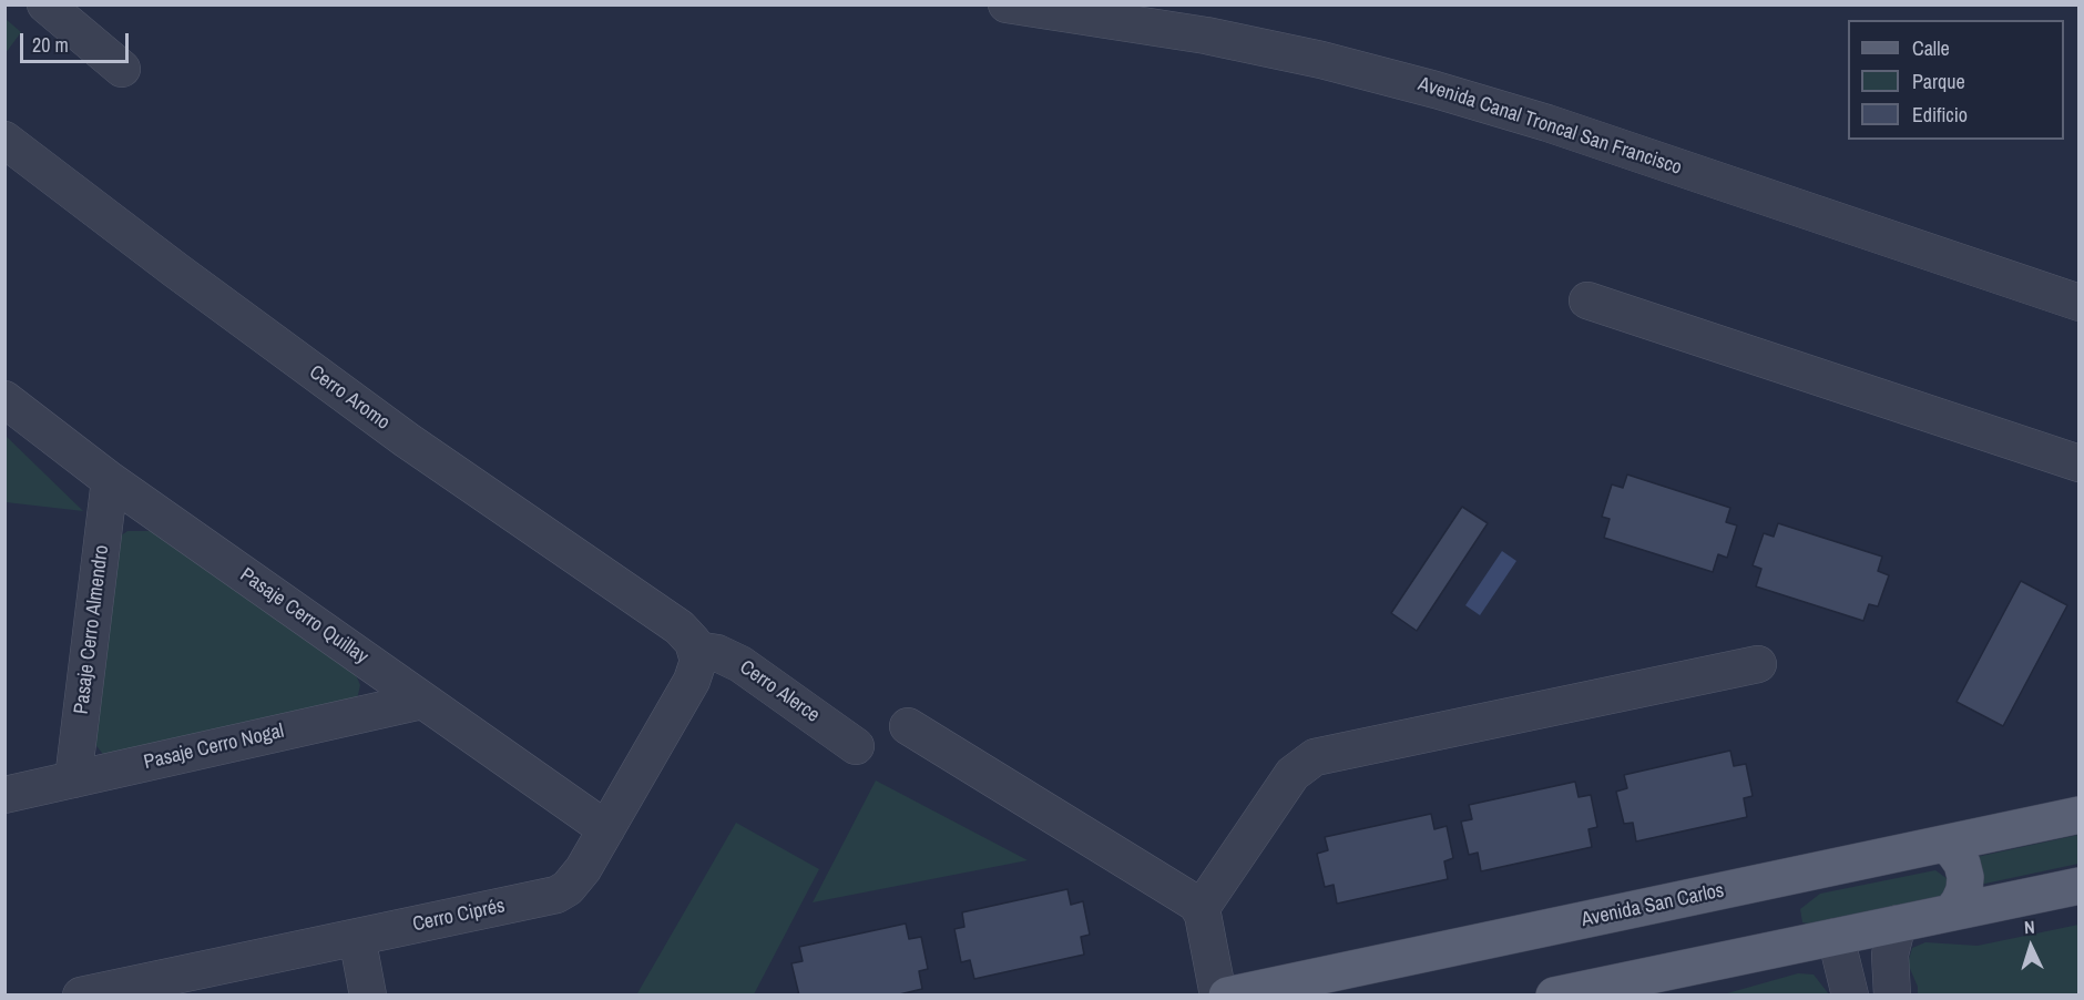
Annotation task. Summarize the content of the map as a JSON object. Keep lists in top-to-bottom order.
{
  "streets": {
    "main road": ["Avenida San Carlos"],
    "street": [
      "Avenida Canal Troncal San Francisco",
      "Cerro Aromo",
      "Pasaje Cerro Quillay",
      "Pasaje Cerro Almendro",
      "Cerro Alerce",
      "Pasaje Cerro Nogal",
      "Cerro Ciprés"
    ]
  },
  "crossings": [
    ["Cerro Aromo", "Cerro Alerce"],
    ["Cerro Aromo", "Cerro Ciprés"],
    ["Pasaje Cerro Quillay", "Pasaje Cerro Almendro"],
    ["Pasaje Cerro Quillay", "Pasaje Cerro Nogal"],
    ["Pasaje Cerro Quillay", "Cerro Ciprés"],
    ["Pasaje Cerro Almendro", "Pasaje Cerro Nogal"],
    ["Cerro Alerce", "Cerro Ciprés"]
  ],
  "legend": ["Calle", "Parque", "Edificio"],
  "scale_bar": "20 m",
  "north": "top"
}
